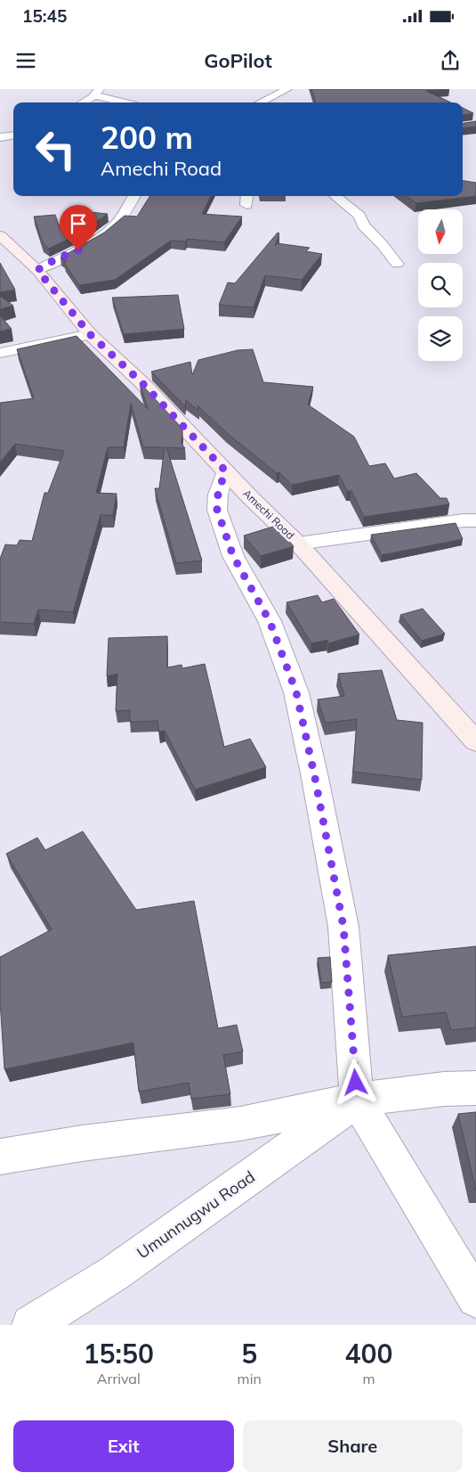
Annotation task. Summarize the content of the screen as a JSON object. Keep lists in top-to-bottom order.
{
  "streets": {
    "main road": ["Amechi Road"],
    "street": ["Umunnugwu Road"]
  },
  "north": "bottom",
  "page": {
    "status": "15:45",
    "header": "GoPilot",
    "turn": ["200 m", "Amechi Road"],
    "eta": [
      "15:50",
      "Arrival",
      "5",
      "min",
      "400",
      "m"
    ],
    "buttons": ["Exit", "Share"]
  }
}
